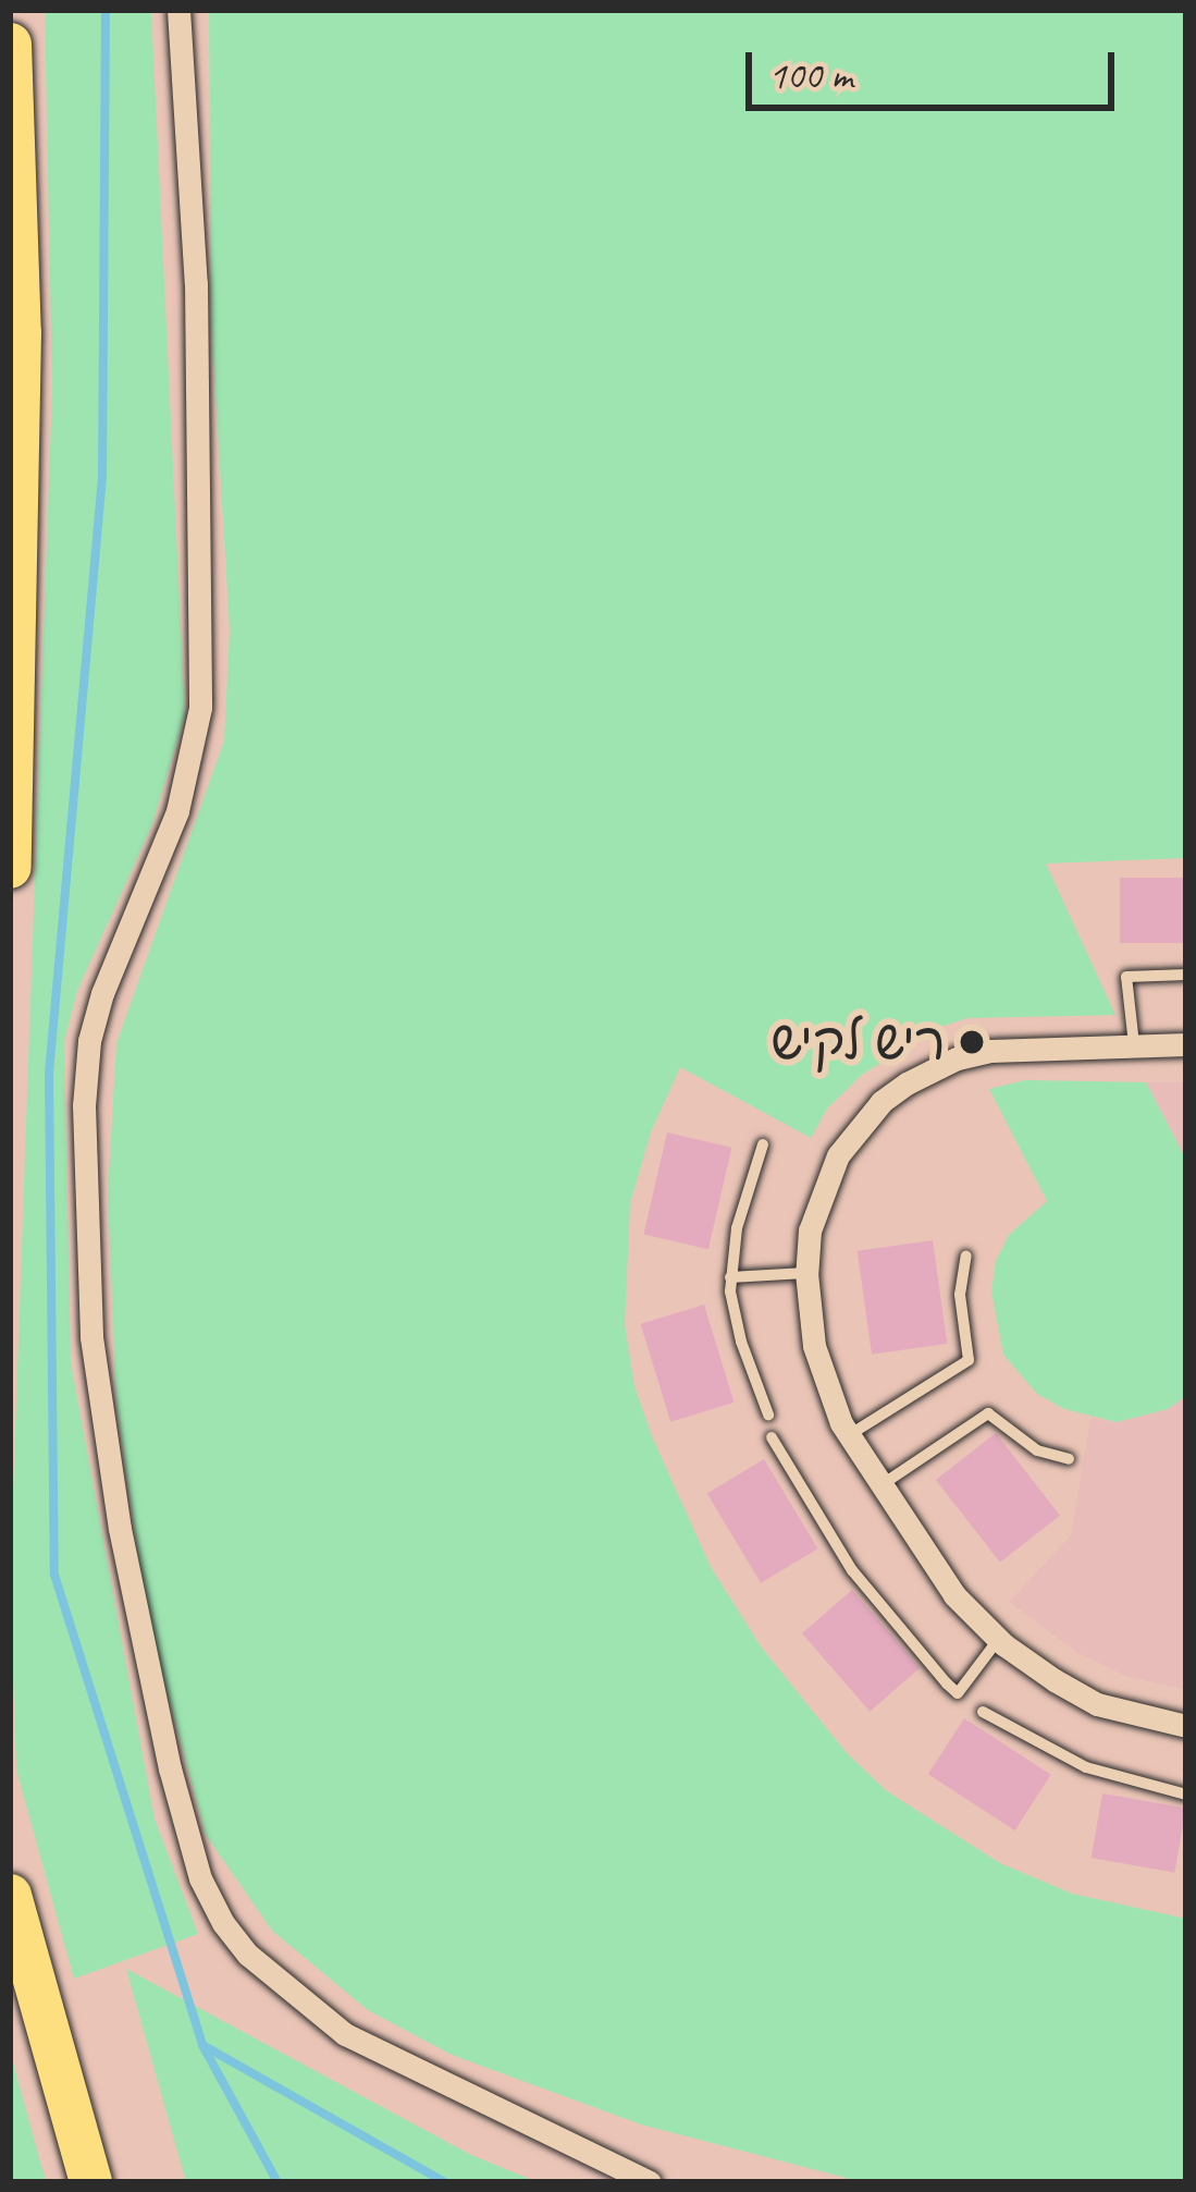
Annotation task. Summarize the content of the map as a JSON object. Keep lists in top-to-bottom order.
{
  "places": ["ריש לקיש"],
  "scale_bar": "100 m"
}
